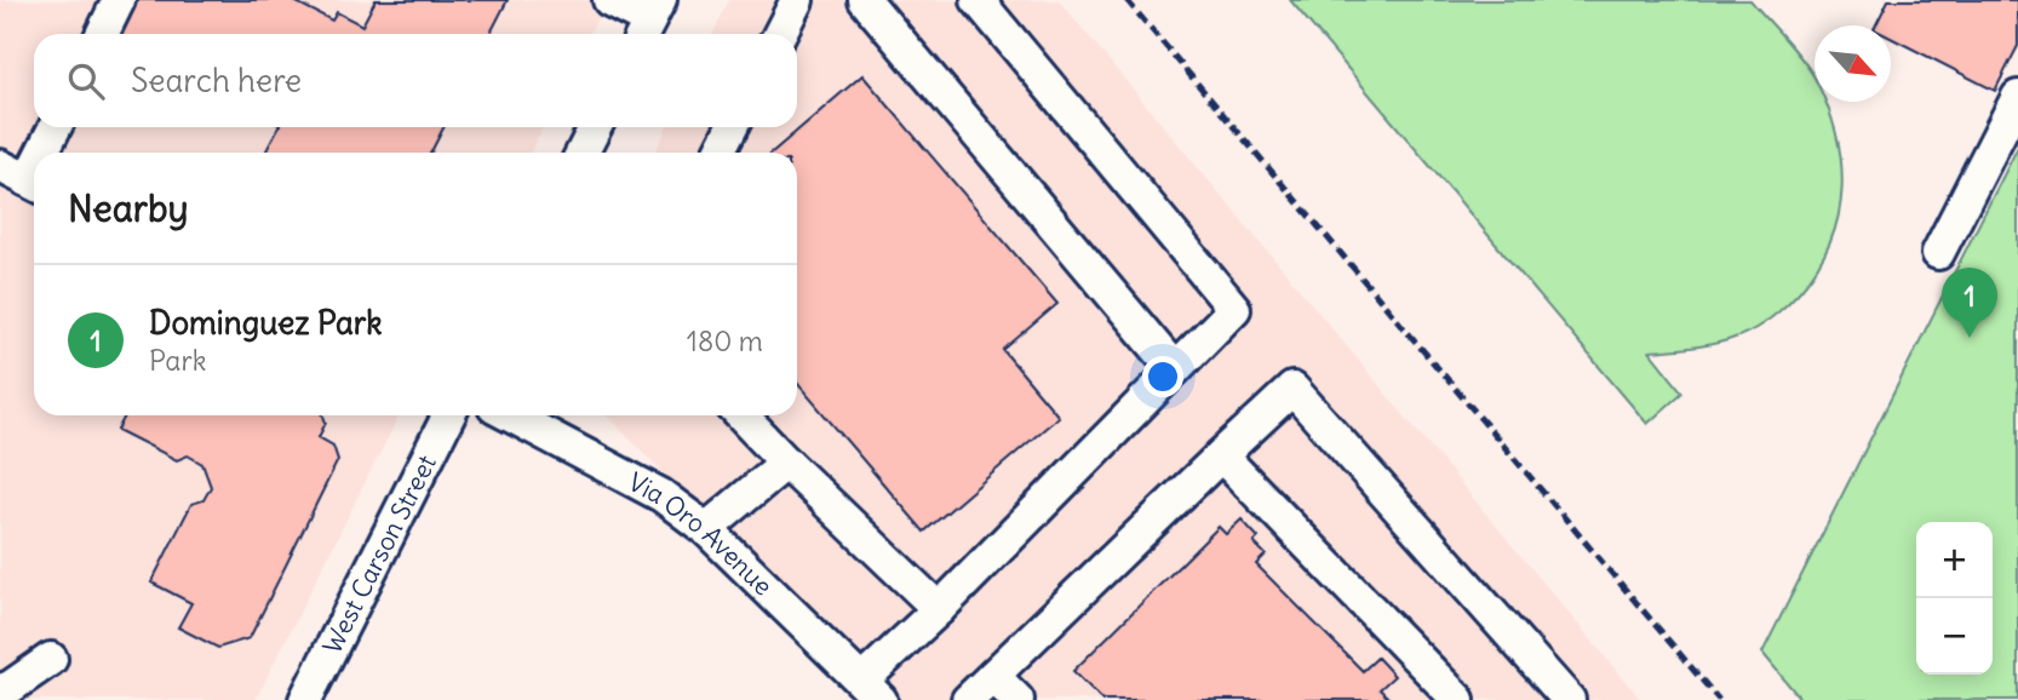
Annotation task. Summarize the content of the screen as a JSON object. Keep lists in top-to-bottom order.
{
  "streets": {
    "street": ["Via Oro Avenue", "West Carson Street"]
  },
  "north": "bottom right",
  "page": {
    "search": "Search here",
    "heading": "Nearby",
    "list": [
      {
        "mark": "1",
        "name": "Dominguez Park",
        "note": "Park",
        "value": "180 m"
      }
    ],
    "pins": "1",
    "map_buttons": ["+", "−"]
  }
}
